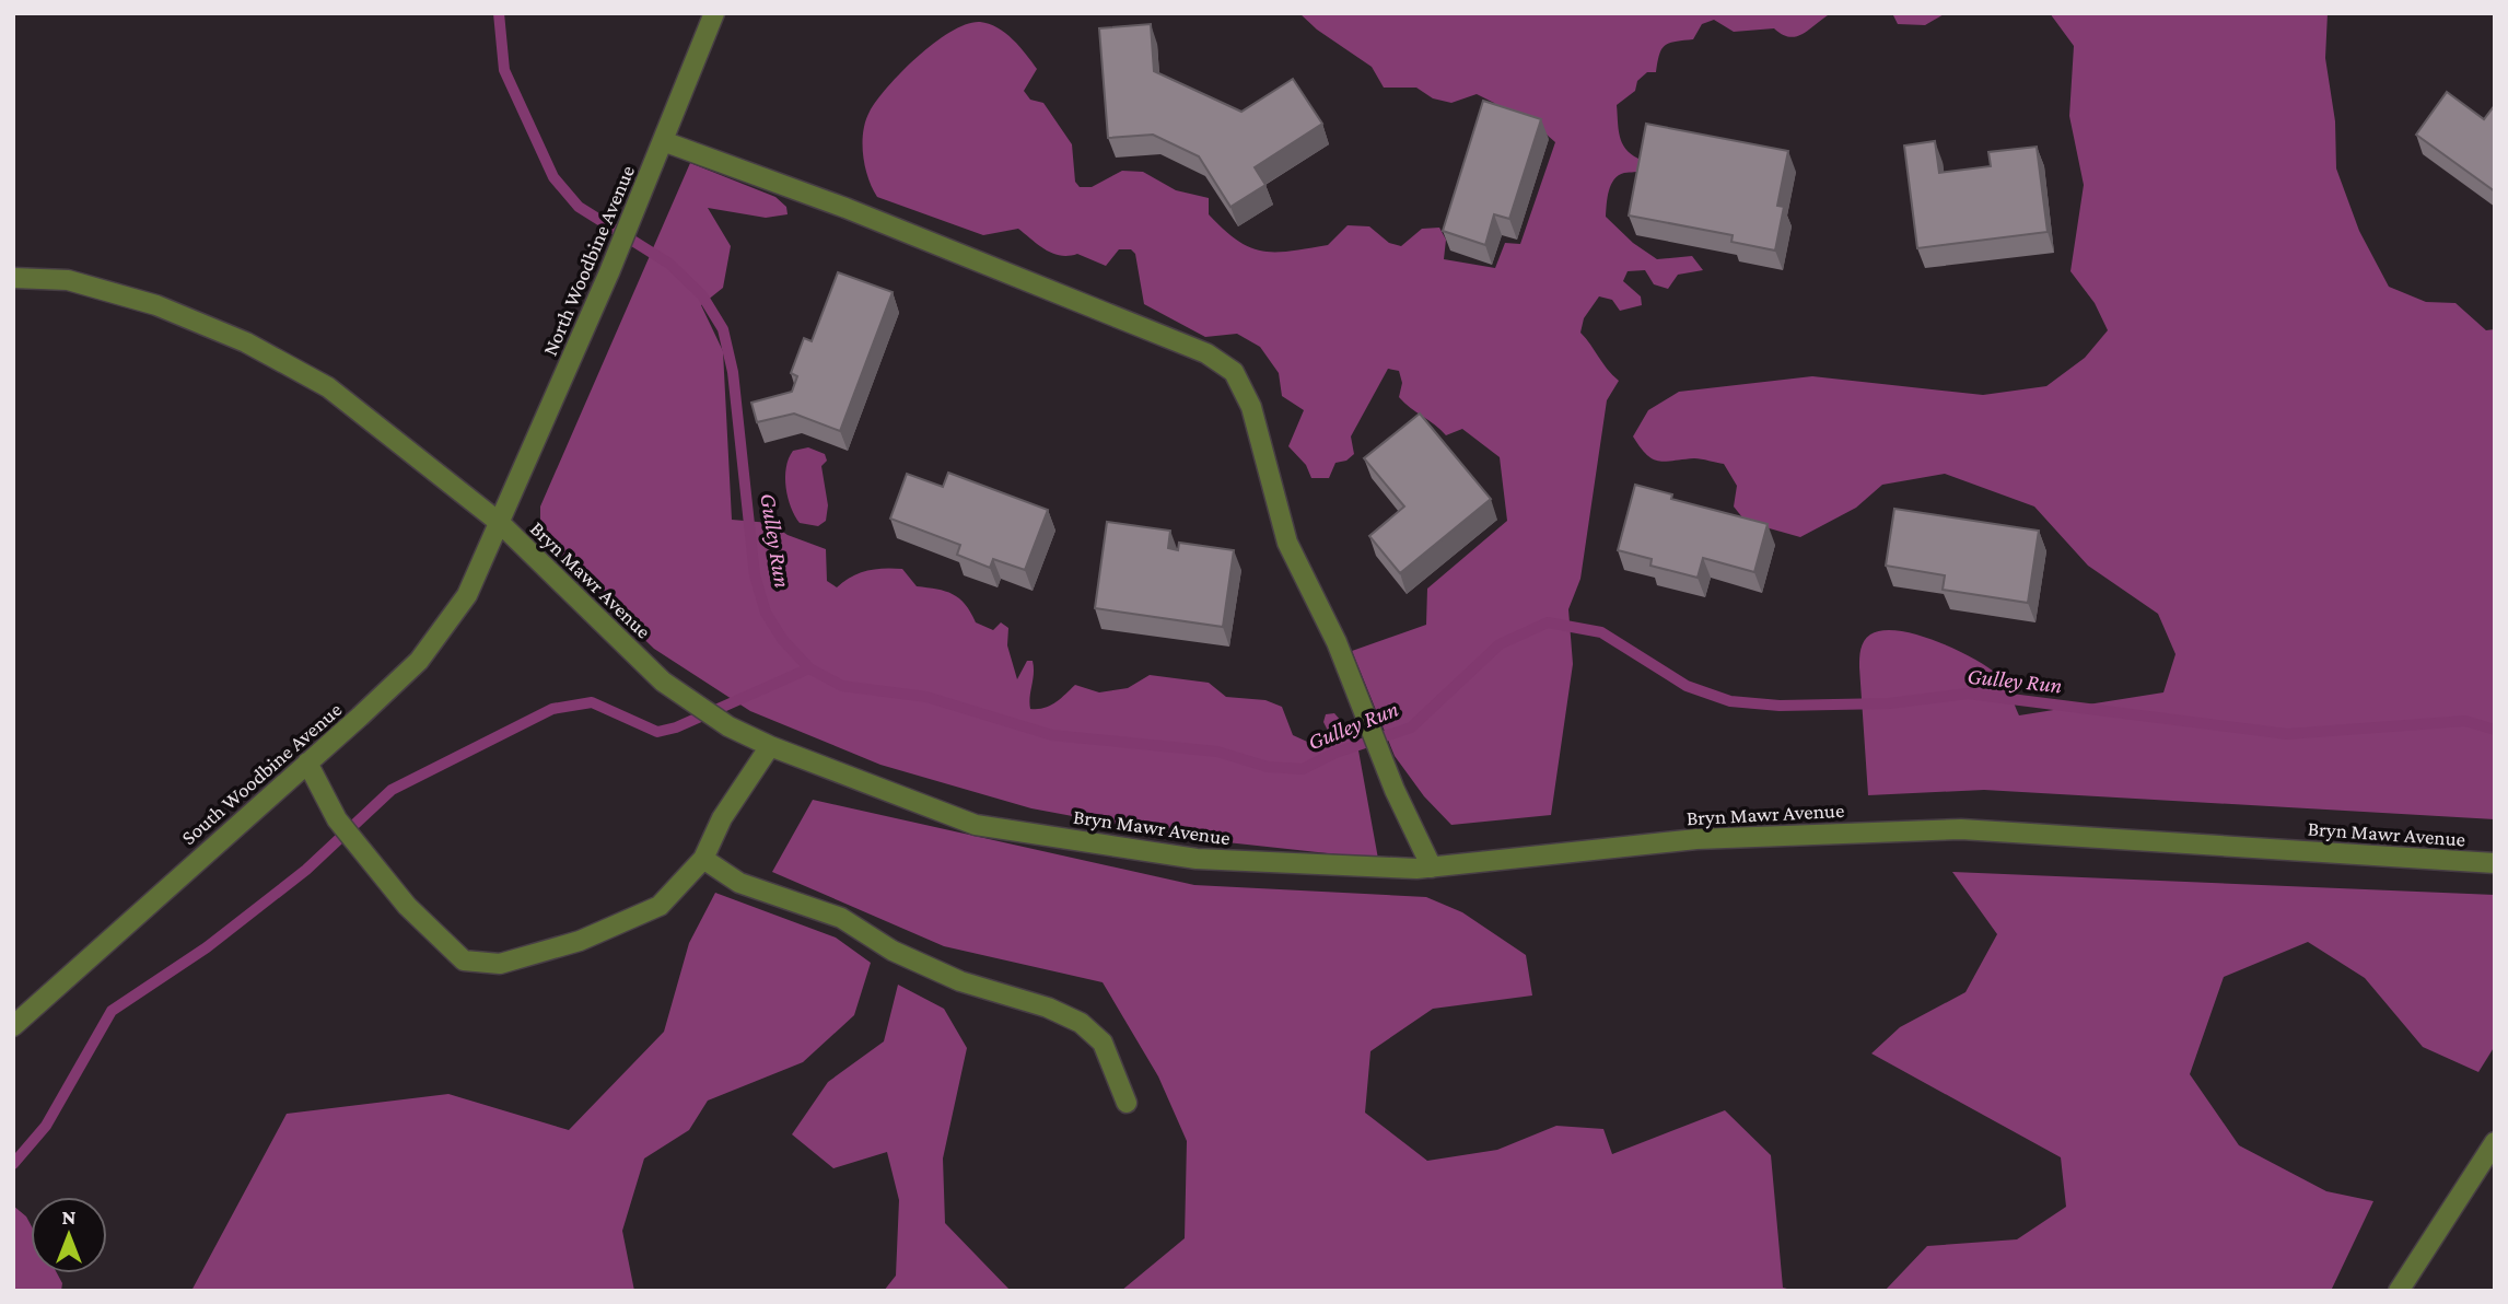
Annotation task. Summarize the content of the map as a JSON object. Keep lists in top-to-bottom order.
{
  "streets": {
    "street": ["North Woodbine Avenue", "Bryn Mawr Avenue", "South Woodbine Avenue"]
  },
  "crossings": [
    ["North Woodbine Avenue", "Bryn Mawr Avenue"],
    ["North Woodbine Avenue", "South Woodbine Avenue"],
    ["Bryn Mawr Avenue", "South Woodbine Avenue"]
  ],
  "water": ["Gulley Run"],
  "north": "top"
}
